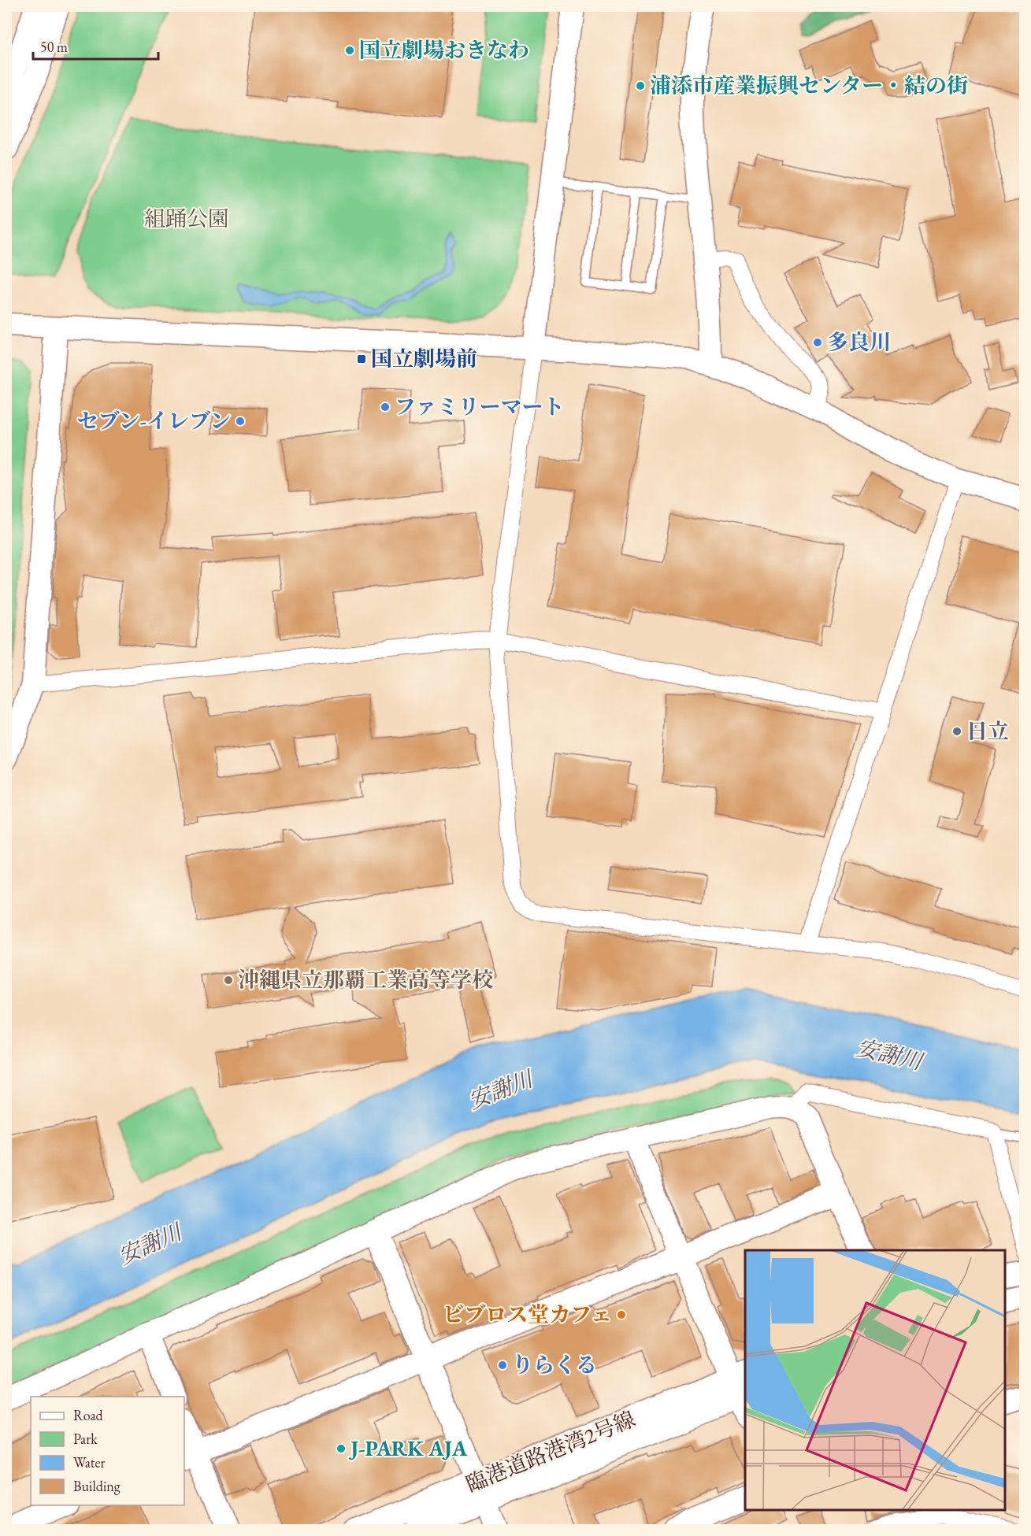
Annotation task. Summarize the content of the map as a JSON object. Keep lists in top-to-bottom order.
{
  "streets": {
    "street": ["臨港道路港湾2号線"]
  },
  "water": ["安謝川"],
  "parks": ["組踊公園"],
  "places": {
    "other": [
      "国立劇場おきなわ",
      "浦添市産業振興センター・結の街",
      "多良川",
      "ファミリーマート",
      "セブン-イレブン",
      "日立",
      "沖縄県立那覇工業高等学校",
      "ビブロス堂カフェ",
      "りらくる",
      "J-PARK AJA"
    ],
    "transit": ["国立劇場前"]
  },
  "legend": [
    "Road",
    "Park",
    "Water",
    "Building"
  ],
  "scale_bar": "50 m"
}
